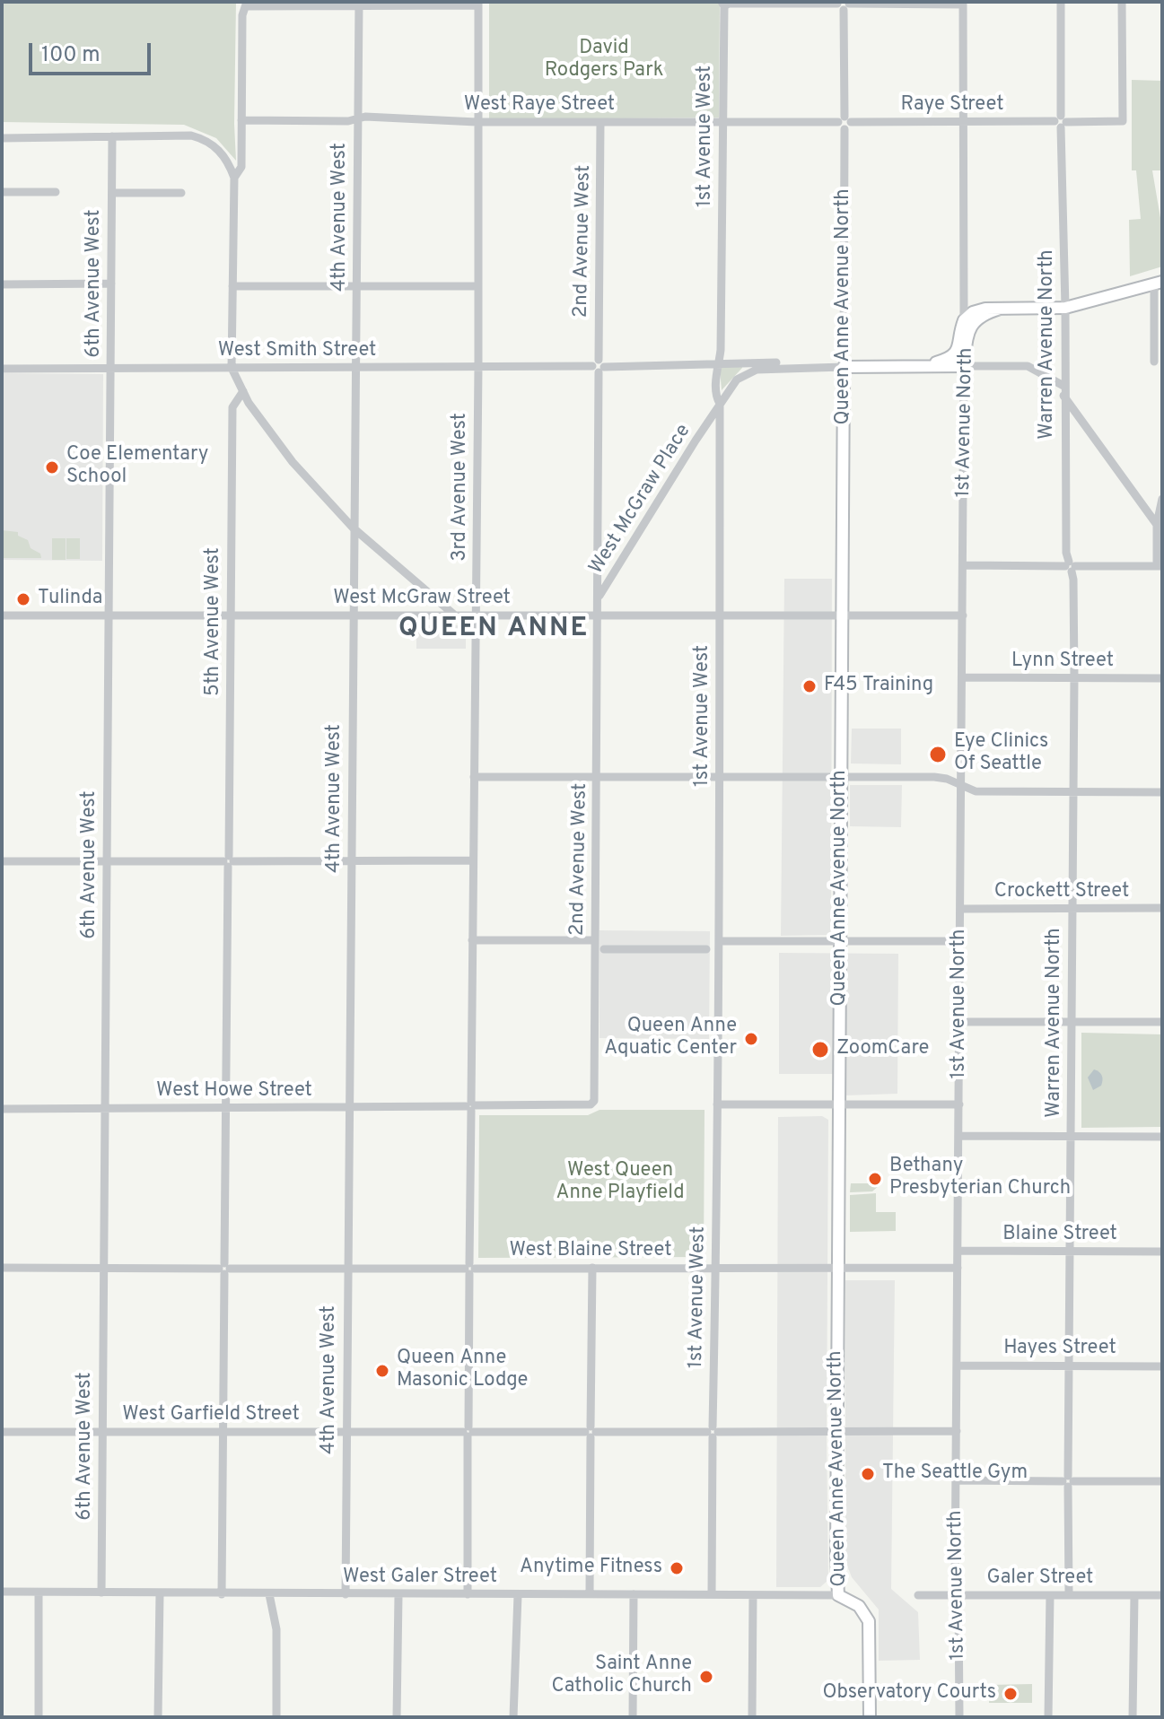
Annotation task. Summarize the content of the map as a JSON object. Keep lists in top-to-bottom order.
{
  "streets": {
    "main road": ["Queen Anne Avenue North", "1st Avenue North"],
    "street": [
      "West Raye Street",
      "Raye Street",
      "1st Avenue West",
      "4th Avenue West",
      "2nd Avenue West",
      "6th Avenue West",
      "Warren Avenue North",
      "West Smith Street",
      "3rd Avenue West",
      "West McGraw Place",
      "West McGraw Street",
      "5th Avenue West",
      "Lynn Street",
      "Crockett Street",
      "West Howe Street",
      "Blaine Street",
      "West Blaine Street",
      "Hayes Street",
      "West Garfield Street",
      "West Galer Street",
      "Galer Street"
    ]
  },
  "crossings": [
    ["West Raye Street", "Raye Street"],
    ["West Raye Street", "1st Avenue West"],
    ["West Raye Street", "4th Avenue West"],
    ["West Raye Street", "2nd Avenue West"],
    ["West Raye Street", "Queen Anne Avenue North"],
    ["West Raye Street", "3rd Avenue West"],
    ["Raye Street", "Queen Anne Avenue North"],
    ["Raye Street", "Warren Avenue North"],
    ["Raye Street", "1st Avenue North"],
    ["1st Avenue West", "West Smith Street"],
    ["1st Avenue West", "West McGraw Place"],
    ["1st Avenue West", "West McGraw Street"],
    ["1st Avenue West", "West Blaine Street"],
    ["1st Avenue West", "West Garfield Street"],
    ["1st Avenue West", "West Galer Street"],
    ["4th Avenue West", "West Smith Street"],
    ["4th Avenue West", "West McGraw Street"],
    ["4th Avenue West", "West Howe Street"],
    ["4th Avenue West", "West Blaine Street"],
    ["4th Avenue West", "West Garfield Street"],
    ["4th Avenue West", "West Galer Street"],
    ["2nd Avenue West", "West Smith Street"],
    ["2nd Avenue West", "West McGraw Place"],
    ["2nd Avenue West", "West McGraw Street"],
    ["2nd Avenue West", "West Howe Street"],
    ["6th Avenue West", "West Smith Street"],
    ["6th Avenue West", "West McGraw Street"],
    ["6th Avenue West", "West Howe Street"],
    ["6th Avenue West", "West Blaine Street"],
    ["6th Avenue West", "West Garfield Street"],
    ["6th Avenue West", "West Galer Street"],
    ["Queen Anne Avenue North", "West Smith Street"],
    ["Queen Anne Avenue North", "1st Avenue North"],
    ["Queen Anne Avenue North", "West McGraw Street"],
    ["Queen Anne Avenue North", "West Blaine Street"],
    ["Queen Anne Avenue North", "West Garfield Street"],
    ["Queen Anne Avenue North", "West Galer Street"],
    ["Warren Avenue North", "Lynn Street"],
    ["Warren Avenue North", "Crockett Street"],
    ["Warren Avenue North", "Blaine Street"],
    ["Warren Avenue North", "Hayes Street"],
    ["Warren Avenue North", "Galer Street"],
    ["West Smith Street", "3rd Avenue West"],
    ["West Smith Street", "West McGraw Place"],
    ["1st Avenue North", "West McGraw Street"],
    ["1st Avenue North", "Lynn Street"],
    ["1st Avenue North", "Crockett Street"],
    ["1st Avenue North", "Blaine Street"],
    ["1st Avenue North", "Hayes Street"],
    ["1st Avenue North", "West Garfield Street"],
    ["1st Avenue North", "Galer Street"],
    ["3rd Avenue West", "West McGraw Street"],
    ["3rd Avenue West", "West Howe Street"],
    ["3rd Avenue West", "West Blaine Street"],
    ["3rd Avenue West", "West Garfield Street"],
    ["3rd Avenue West", "West Galer Street"],
    ["West McGraw Place", "West McGraw Street"],
    ["West McGraw Street", "5th Avenue West"],
    ["5th Avenue West", "West Howe Street"],
    ["5th Avenue West", "West Blaine Street"],
    ["5th Avenue West", "West Garfield Street"],
    ["5th Avenue West", "West Galer Street"]
  ],
  "districts": ["QUEEN ANNE"],
  "parks": ["David Rodgers Park", "West Queen Anne Playfield"],
  "places": [
    "Coe Elementary School",
    "Tulinda",
    "F45 Training",
    "Eye Clinics Of Seattle",
    "Queen Anne Aquatic Center",
    "ZoomCare",
    "Bethany Presbyterian Church",
    "Queen Anne Masonic Lodge",
    "The Seattle Gym",
    "Anytime Fitness",
    "Saint Anne Catholic Church",
    "Observatory Courts"
  ],
  "scale_bar": "100 m"
}
